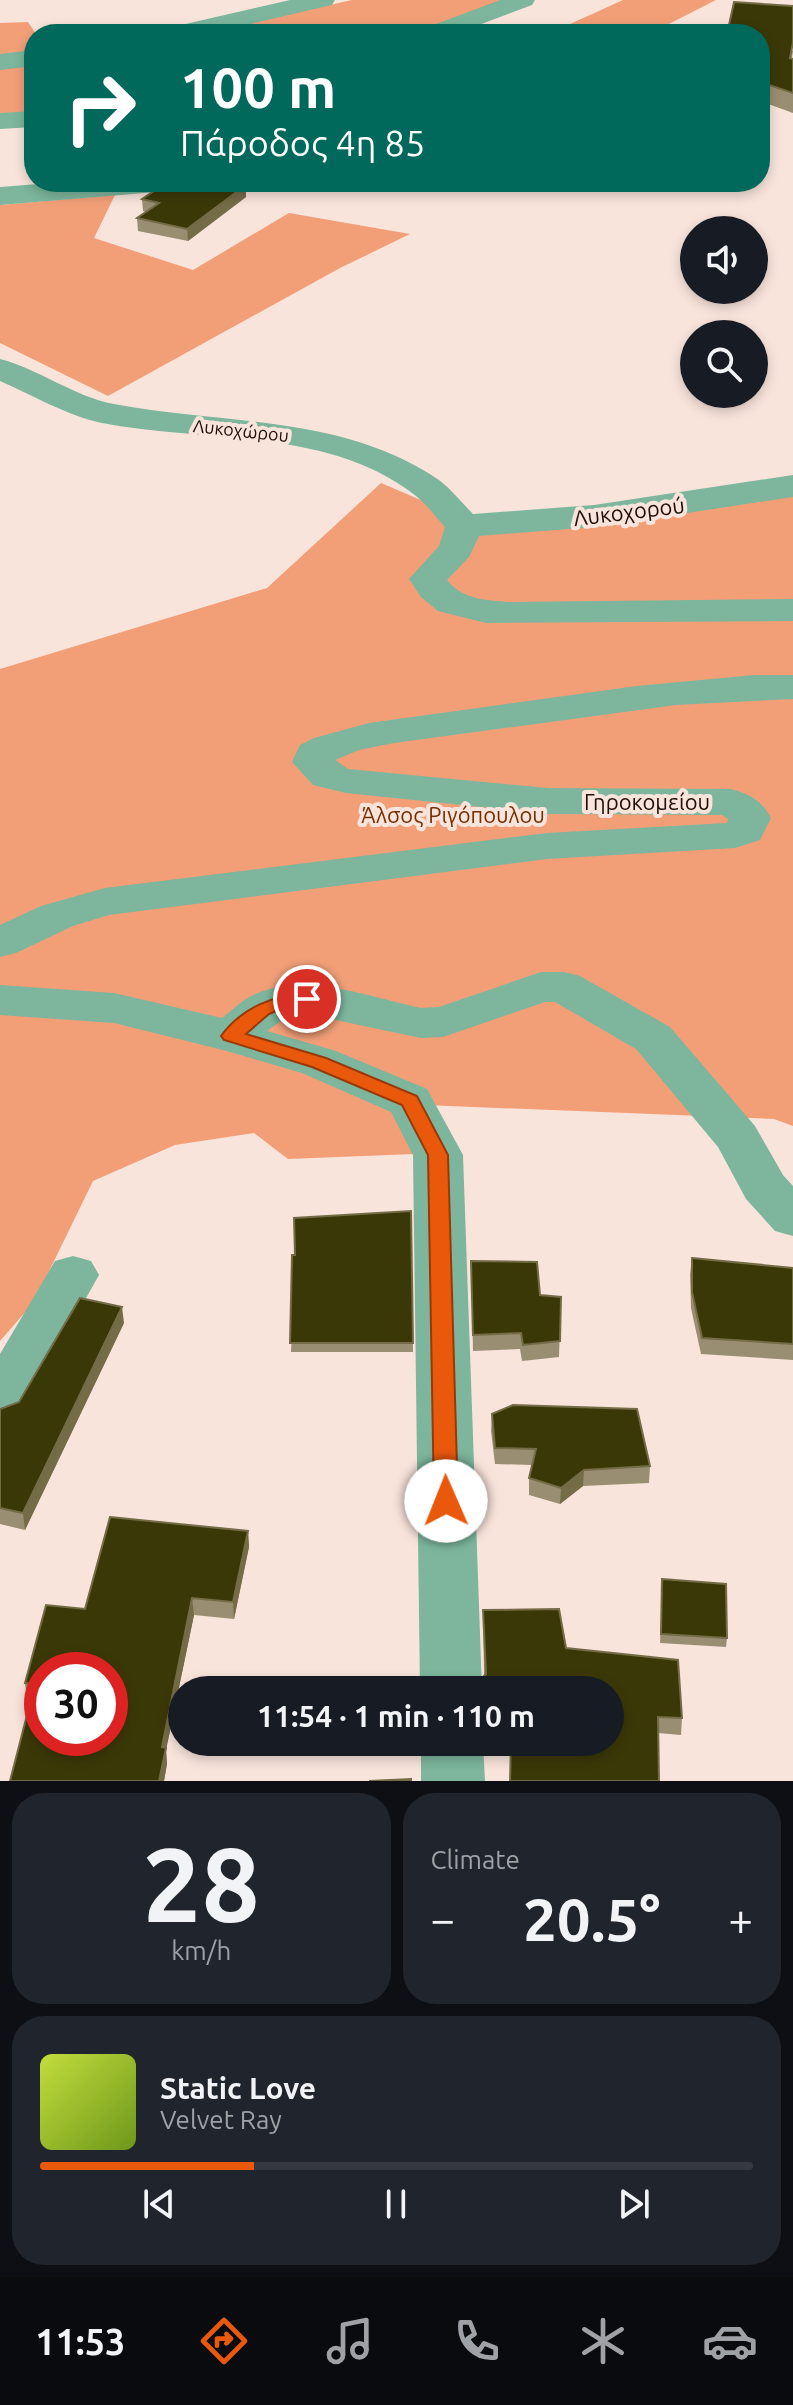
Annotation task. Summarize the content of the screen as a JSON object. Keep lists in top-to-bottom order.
{
  "streets": {
    "street": ["Λυκοχώρου", "Λυκοχορού", "Γηροκομείου"]
  },
  "crossings": [
    ["Λυκοχώρου", "Λυκοχορού"]
  ],
  "parks": ["Άλσος Ριγόπουλου"],
  "page": {
    "turn": ["100 m", "Πάροδος 4η 85"],
    "limit": "30",
    "trip": "11:54 · 1 min · 110 m",
    "tile": [
      ["28", "km/h"],
      "Climate"
    ],
    "heat": ["−", "20.5°", "+"],
    "song": ["Static Love", "Velvet Ray"],
    "tabs": "11:53"
  }
}
